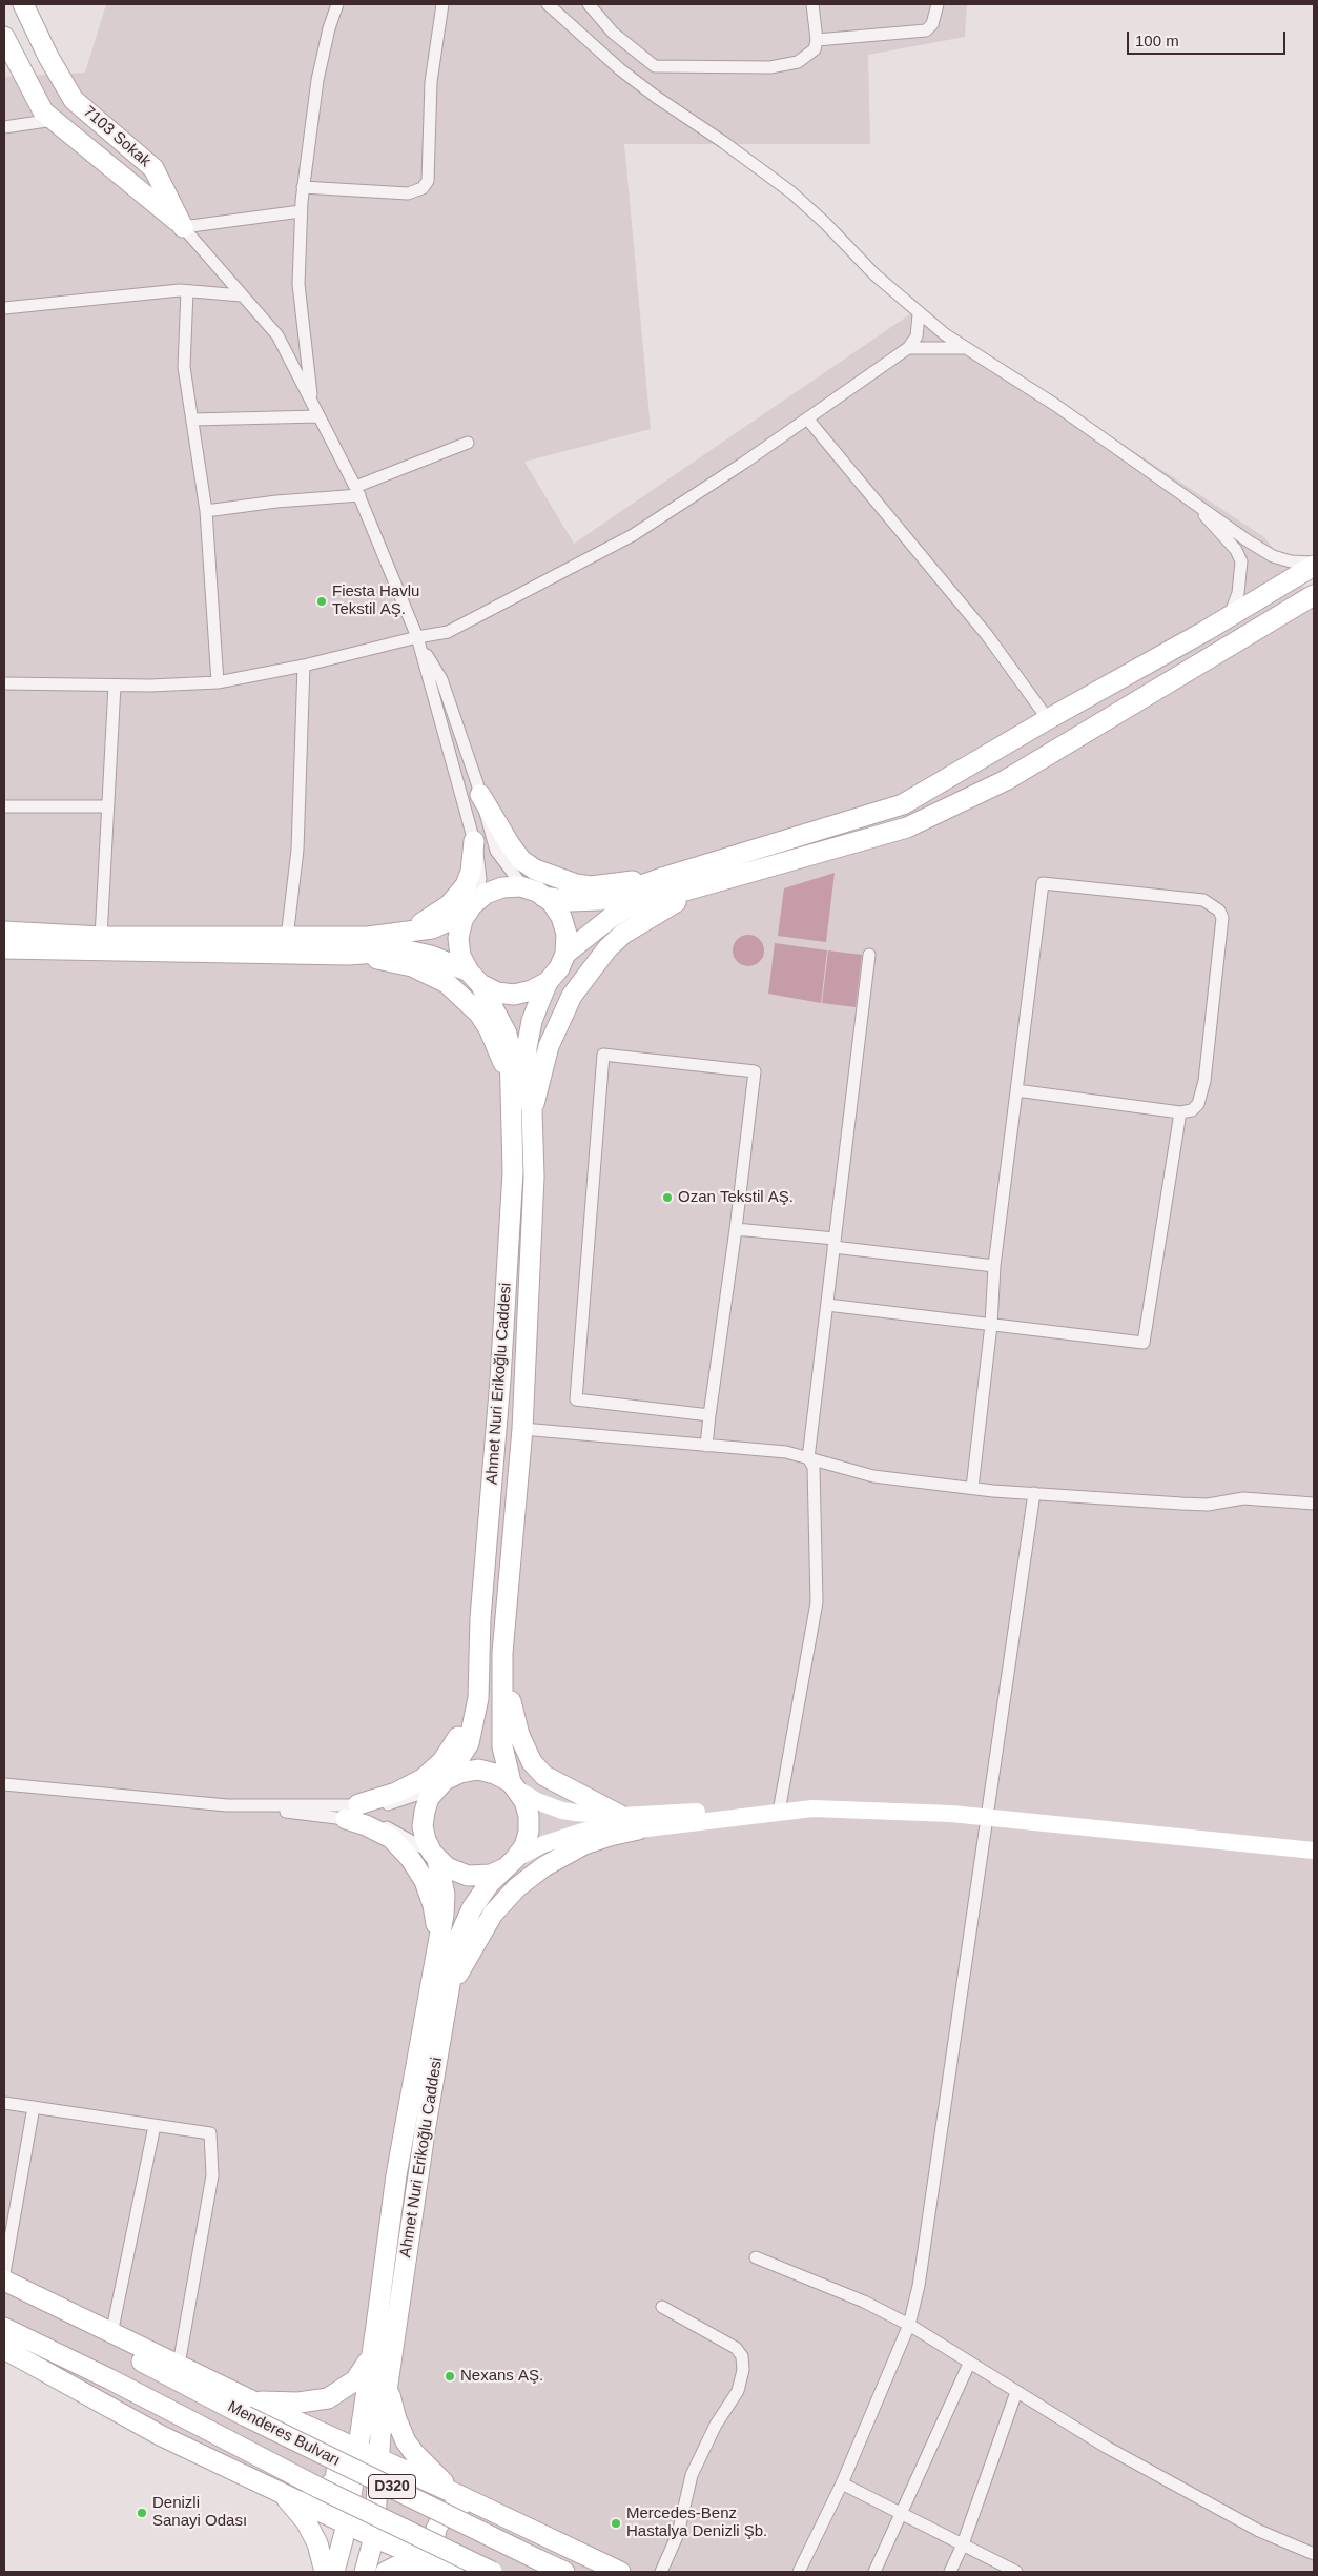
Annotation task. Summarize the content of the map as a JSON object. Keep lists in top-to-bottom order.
{
  "streets": {
    "main road": [
      "7103 Sokak",
      "Ahmet Nuri Erikoğlu Caddesi",
      "Menderes Bulvarı",
      "D320"
    ]
  },
  "places": [
    "Fiesta Havlu Tekstil AŞ.",
    "Ozan Tekstil AŞ.",
    "Nexans AŞ.",
    "Denizli Sanayi Odası",
    "Mercedes-Benz Hastalya Denizli Şb."
  ],
  "scale_bar": "100 m"
}
